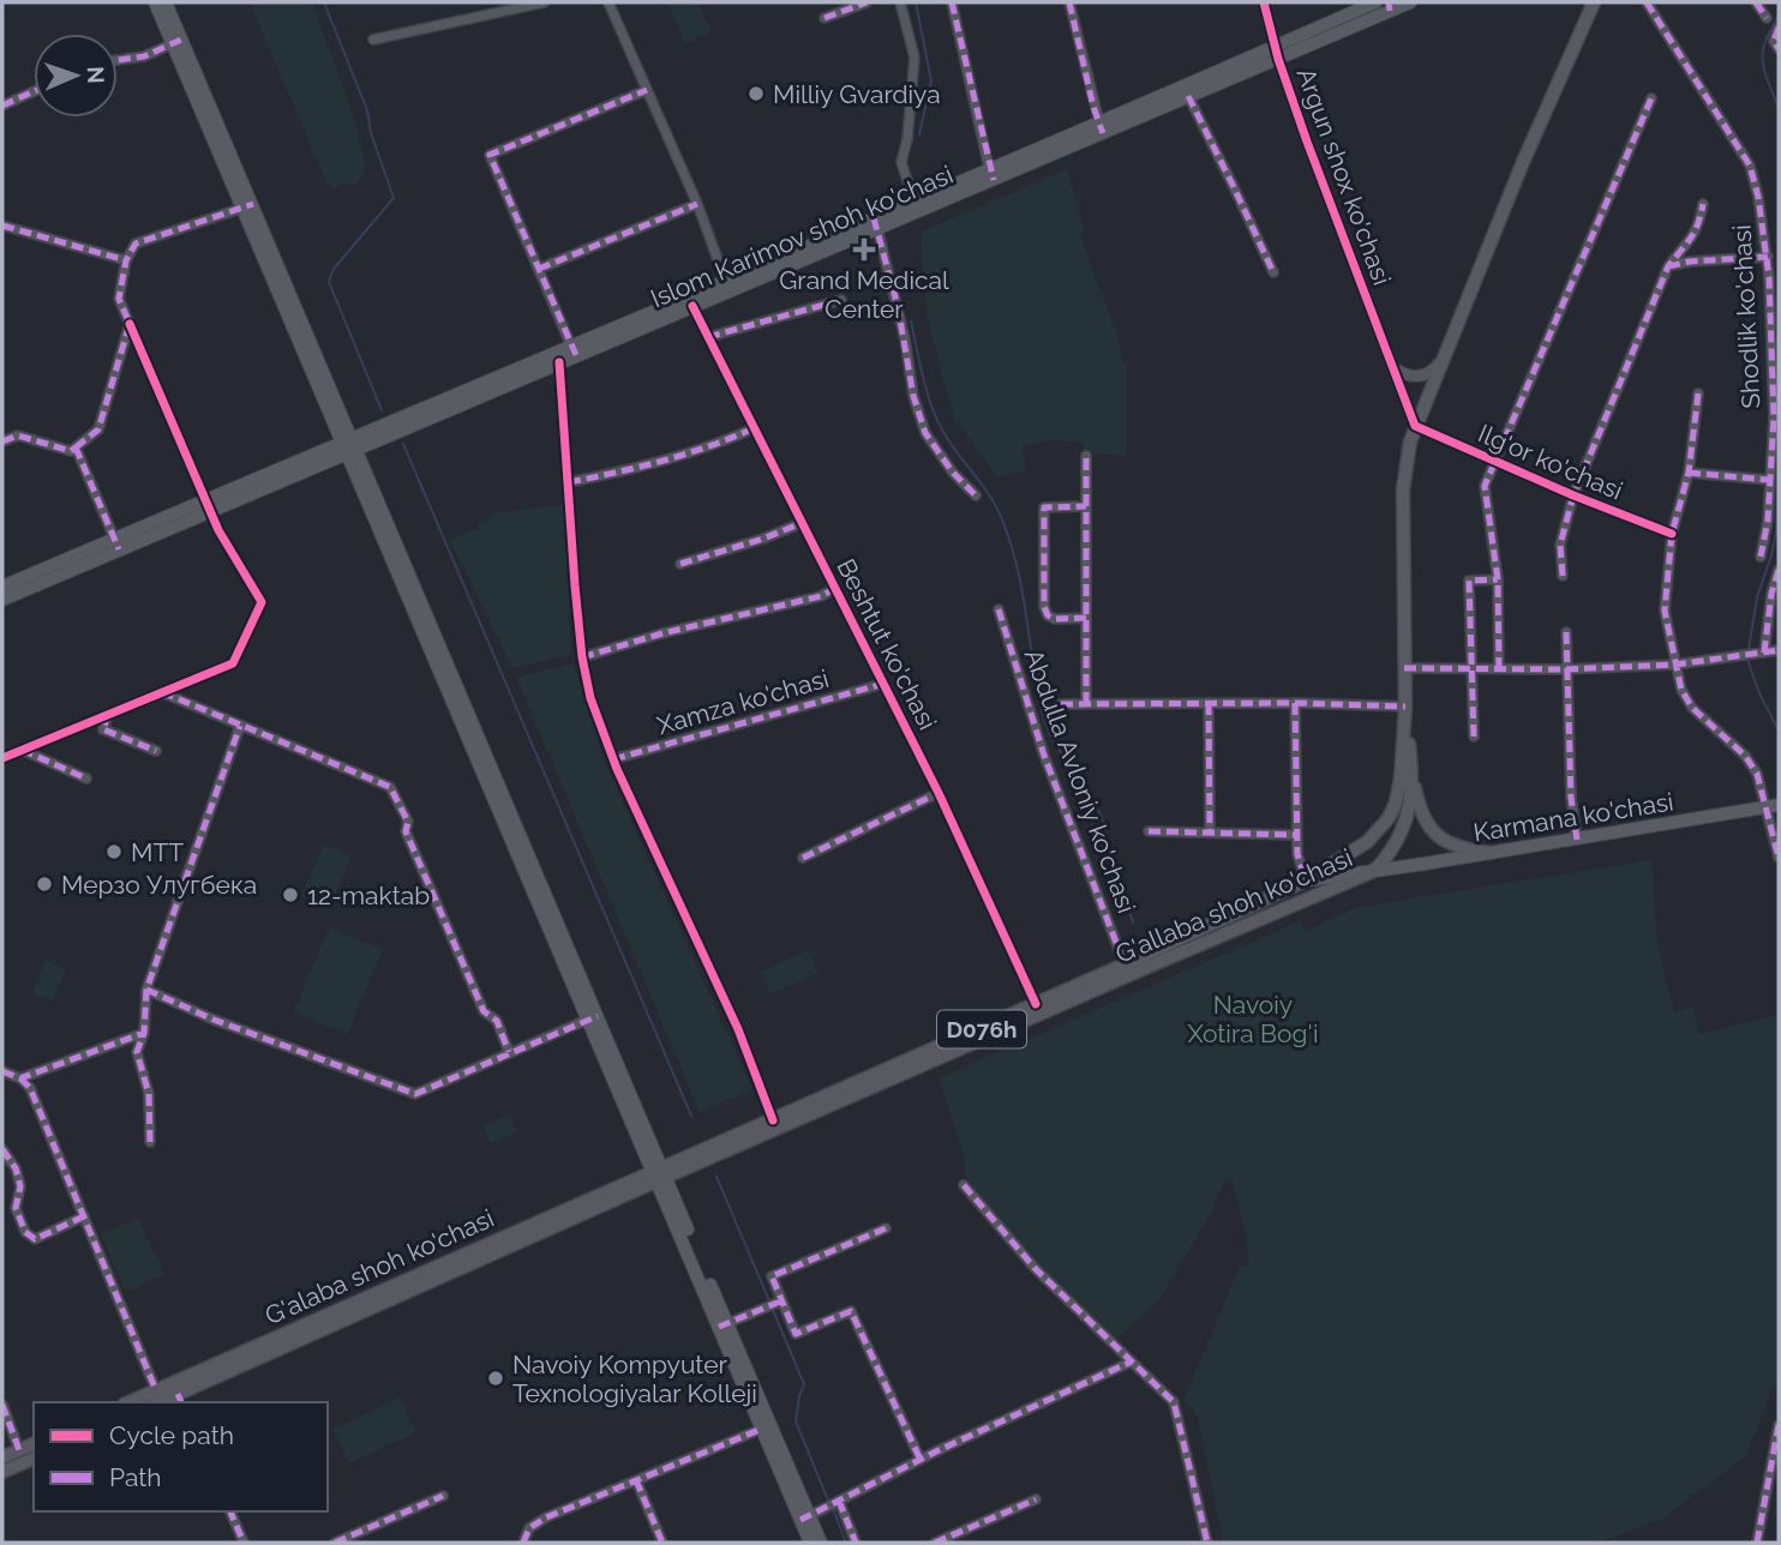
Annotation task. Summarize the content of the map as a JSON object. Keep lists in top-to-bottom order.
{
  "streets": {
    "main road": [
      "Islom Karimov shoh ko'chasi",
      "Karmana ko'chasi",
      "G'allaba shoh ko'chasi",
      "D076h",
      "G'alaba shoh ko'chasi"
    ],
    "street": [
      "Argun shox ko'chasi",
      "Shodlik ko'chasi",
      "Ilg'or ko'chasi",
      "Beshtut ko'chasi",
      "Xamza ko'chasi",
      "Abdulla Avloniy ko'chasi"
    ]
  },
  "crossings": [
    ["Argun shox ko'chasi", "Islom Karimov shoh ko'chasi"],
    ["Argun shox ko'chasi", "Ilg'or ko'chasi"],
    ["Islom Karimov shoh ko'chasi", "Beshtut ko'chasi"],
    ["Beshtut ko'chasi", "Xamza ko'chasi"],
    ["Beshtut ko'chasi", "G'allaba shoh ko'chasi"],
    ["Abdulla Avloniy ko'chasi", "G'allaba shoh ko'chasi"],
    ["Karmana ko'chasi", "G'allaba shoh ko'chasi"],
    ["G'allaba shoh ko'chasi", "G'alaba shoh ko'chasi"]
  ],
  "parks": ["Navoiy Xotira Bog'i"],
  "places": {
    "other": [
      "Milliy Gvardiya",
      "MTT",
      "Мерзо Улугбека",
      "12-maktab",
      "Navoiy Kompyuter Texnologiyalar Kolleji"
    ],
    "health": ["Grand Medical Center"]
  },
  "legend": ["Cycle path", "Path"],
  "north": "right"
}
